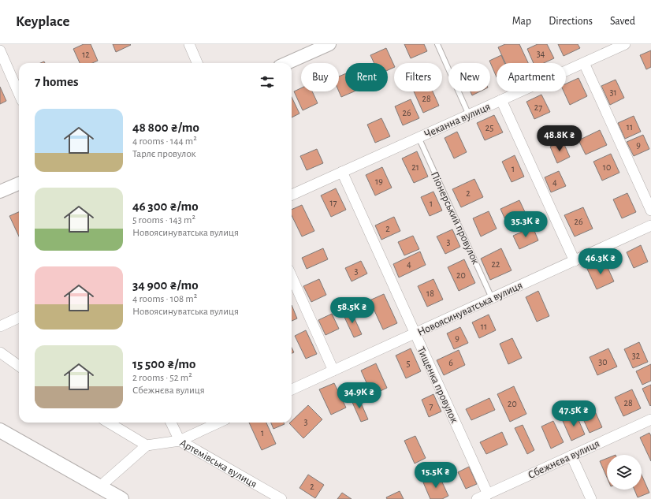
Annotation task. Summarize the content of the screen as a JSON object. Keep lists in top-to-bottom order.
{
  "streets": {
    "street": [
      "Чеканна вулиця",
      "Новоясинуватська вулиця",
      "Тищенка провулок",
      "Сбежнєва вулиця",
      "Артемівська вулиця"
    ],
    "lane": ["Пiонерський провулок"]
  },
  "crossings": [
    ["Чеканна вулиця", "Пiонерський провулок"],
    ["Чеканна вулиця", "Тищенка провулок"],
    ["Пiонерський провулок", "Новоясинуватська вулиця"],
    ["Новоясинуватська вулиця", "Тищенка провулок"],
    ["Тищенка провулок", "Сбежнєва вулиця"]
  ],
  "house_numbers": [
    "34",
    "12",
    "31",
    "28",
    "27",
    "26",
    "11",
    "25",
    "9",
    "21",
    "10",
    "1",
    "19",
    "4",
    "2",
    "17",
    "1",
    "26",
    "2",
    "3",
    "4",
    "22",
    "3",
    "20",
    "18",
    "11",
    "9",
    "32",
    "30",
    "6",
    "5",
    "28",
    "20",
    "7",
    "3",
    "1",
    "2"
  ],
  "page": {
    "header": "Keyplace",
    "nav": ["Map", "Directions", "Saved"],
    "chip": [
      "Buy",
      "Rent",
      "Filters",
      "New",
      "Apartment"
    ],
    "heading": "7 homes",
    "list": [
      {
        "name": "48 800 ₴/mo",
        "note": "4 rooms · 144 m² · Тарлє провулок"
      },
      {
        "name": "46 300 ₴/mo",
        "note": "5 rooms · 143 m² · Новоясинуватська вулиця"
      },
      {
        "name": "34 900 ₴/mo",
        "note": "4 rooms · 108 m² · Новоясинуватська вулиця"
      },
      {
        "name": "15 500 ₴/mo",
        "note": "2 rooms · 52 m² · Сбежнєва вулиця"
      }
    ],
    "price": [
      "48.8K ₴",
      "35.3K ₴",
      "46.3K ₴",
      "58.5K ₴",
      "34.9K ₴",
      "47.5K ₴",
      "15.5K ₴"
    ]
  }
}
